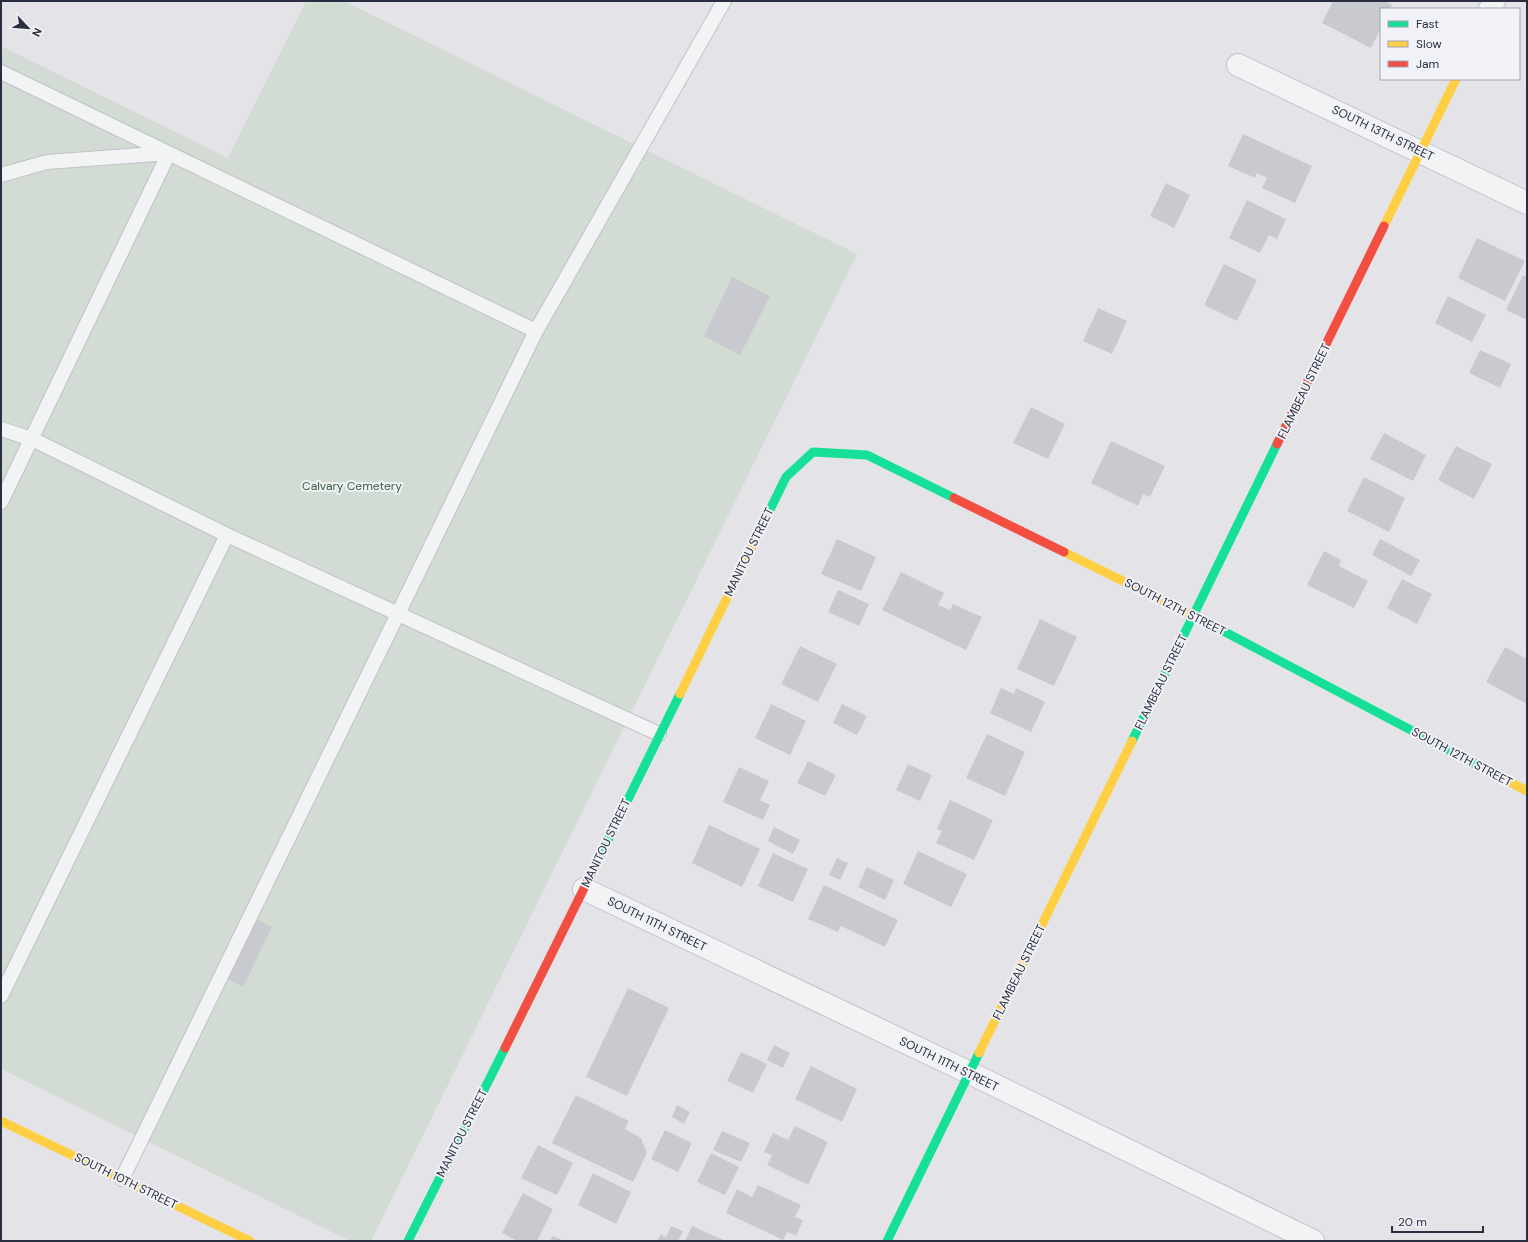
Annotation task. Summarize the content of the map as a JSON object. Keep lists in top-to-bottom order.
{
  "streets": {
    "street": [
      "SOUTH 13TH STREET",
      "FLAMBEAU STREET",
      "MANITOU STREET",
      "SOUTH 12TH STREET",
      "SOUTH 11TH STREET",
      "SOUTH 10TH STREET"
    ]
  },
  "crossings": [
    ["SOUTH 13TH STREET", "FLAMBEAU STREET"],
    ["FLAMBEAU STREET", "SOUTH 12TH STREET"],
    ["FLAMBEAU STREET", "SOUTH 11TH STREET"],
    ["MANITOU STREET", "SOUTH 12TH STREET"],
    ["MANITOU STREET", "SOUTH 11TH STREET"]
  ],
  "parks": ["Calvary Cemetery"],
  "legend": ["Fast", "Slow", "Jam"],
  "scale_bar": "20 m",
  "north": "bottom right"
}
